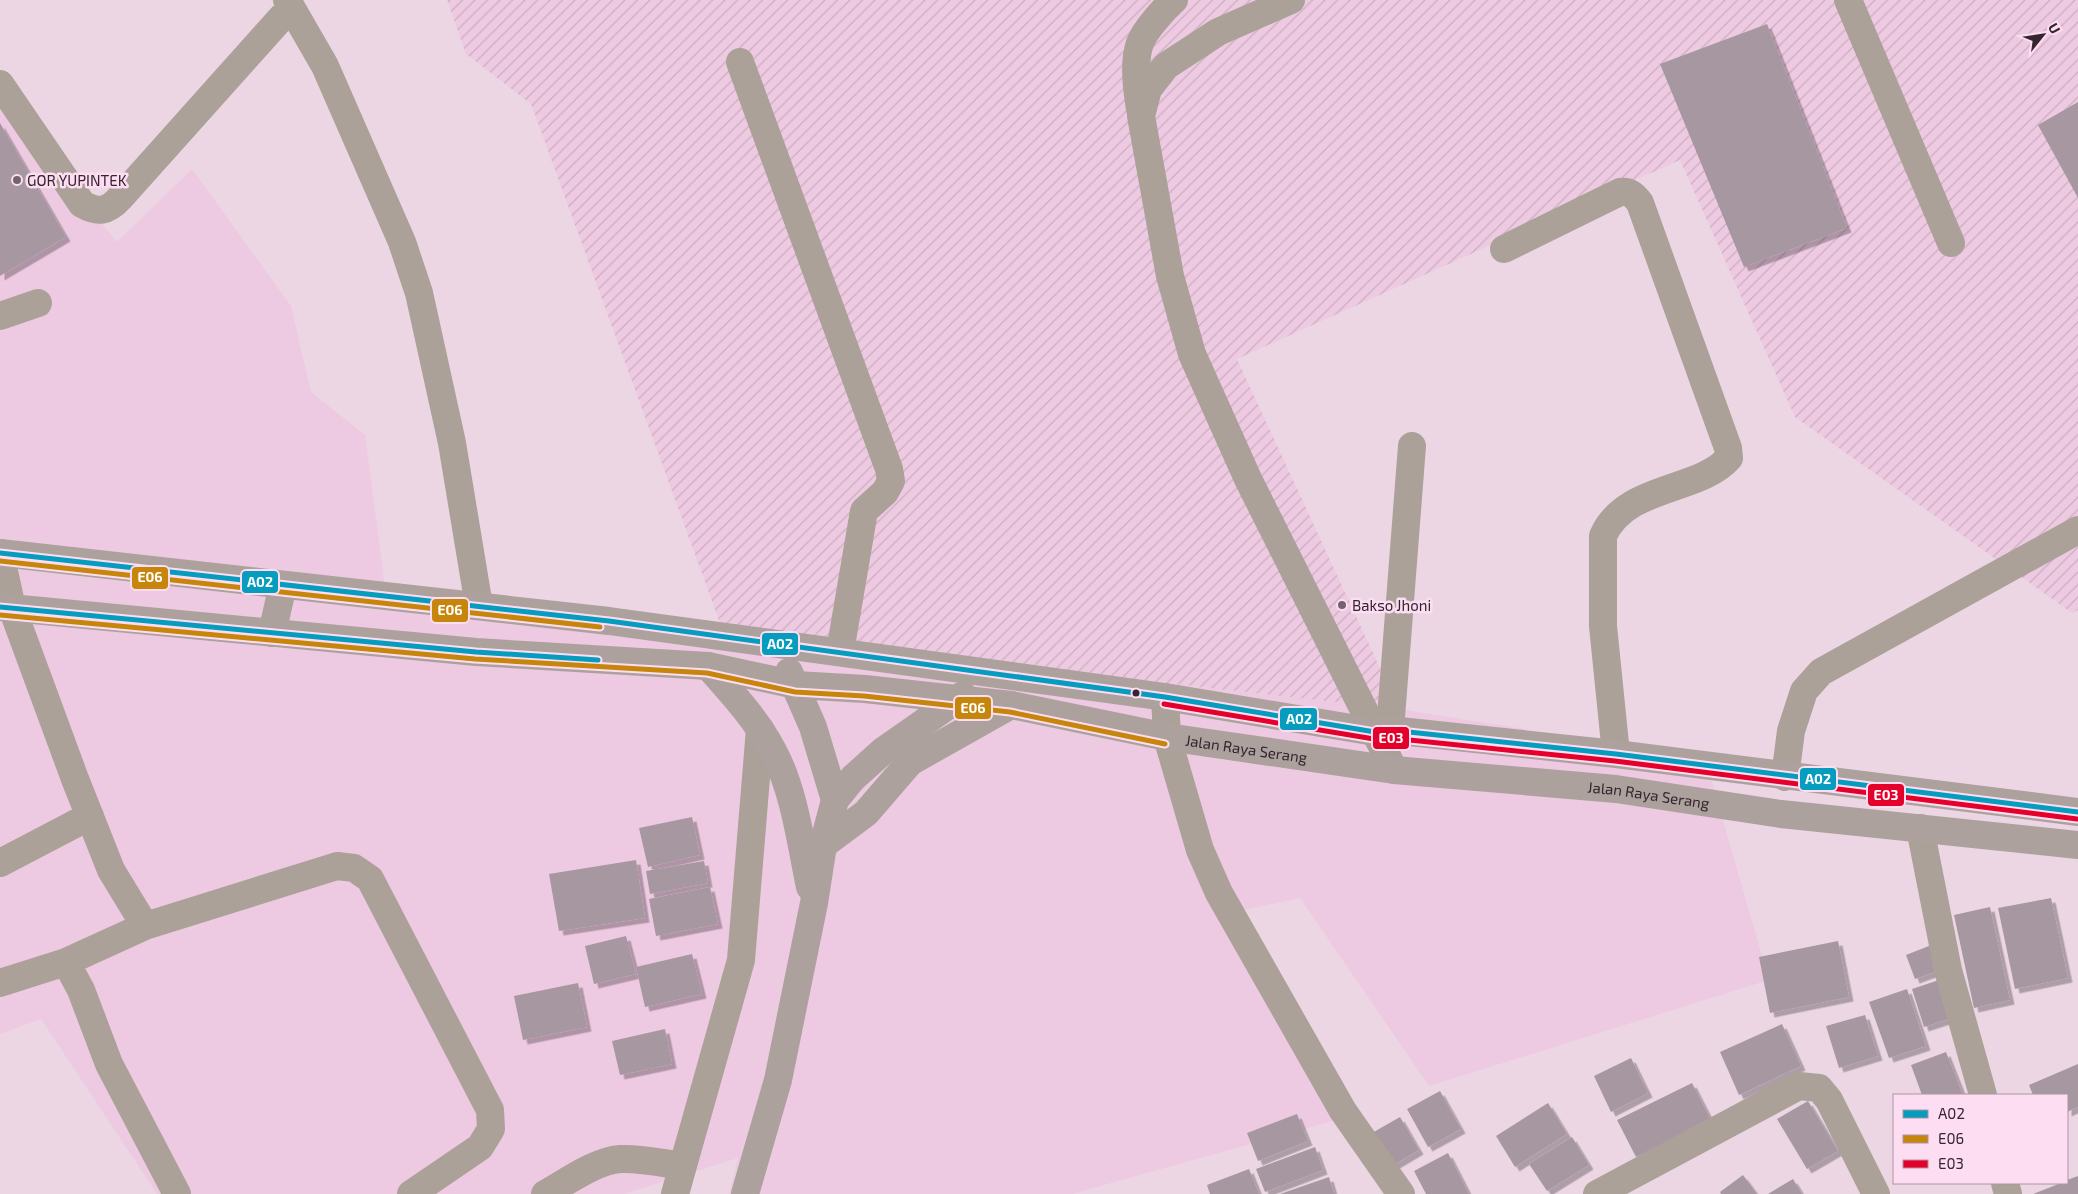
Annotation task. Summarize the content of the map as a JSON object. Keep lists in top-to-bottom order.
{
  "streets": {
    "highway": ["Jalan Raya Serang"]
  },
  "places": ["GOR YUPINTEK", "Bakso Jhoni"],
  "lines": ["transit line A02", "transit line E06", "transit line E03"],
  "legend": ["A02", "E06", "E03"],
  "north": "top right"
}
